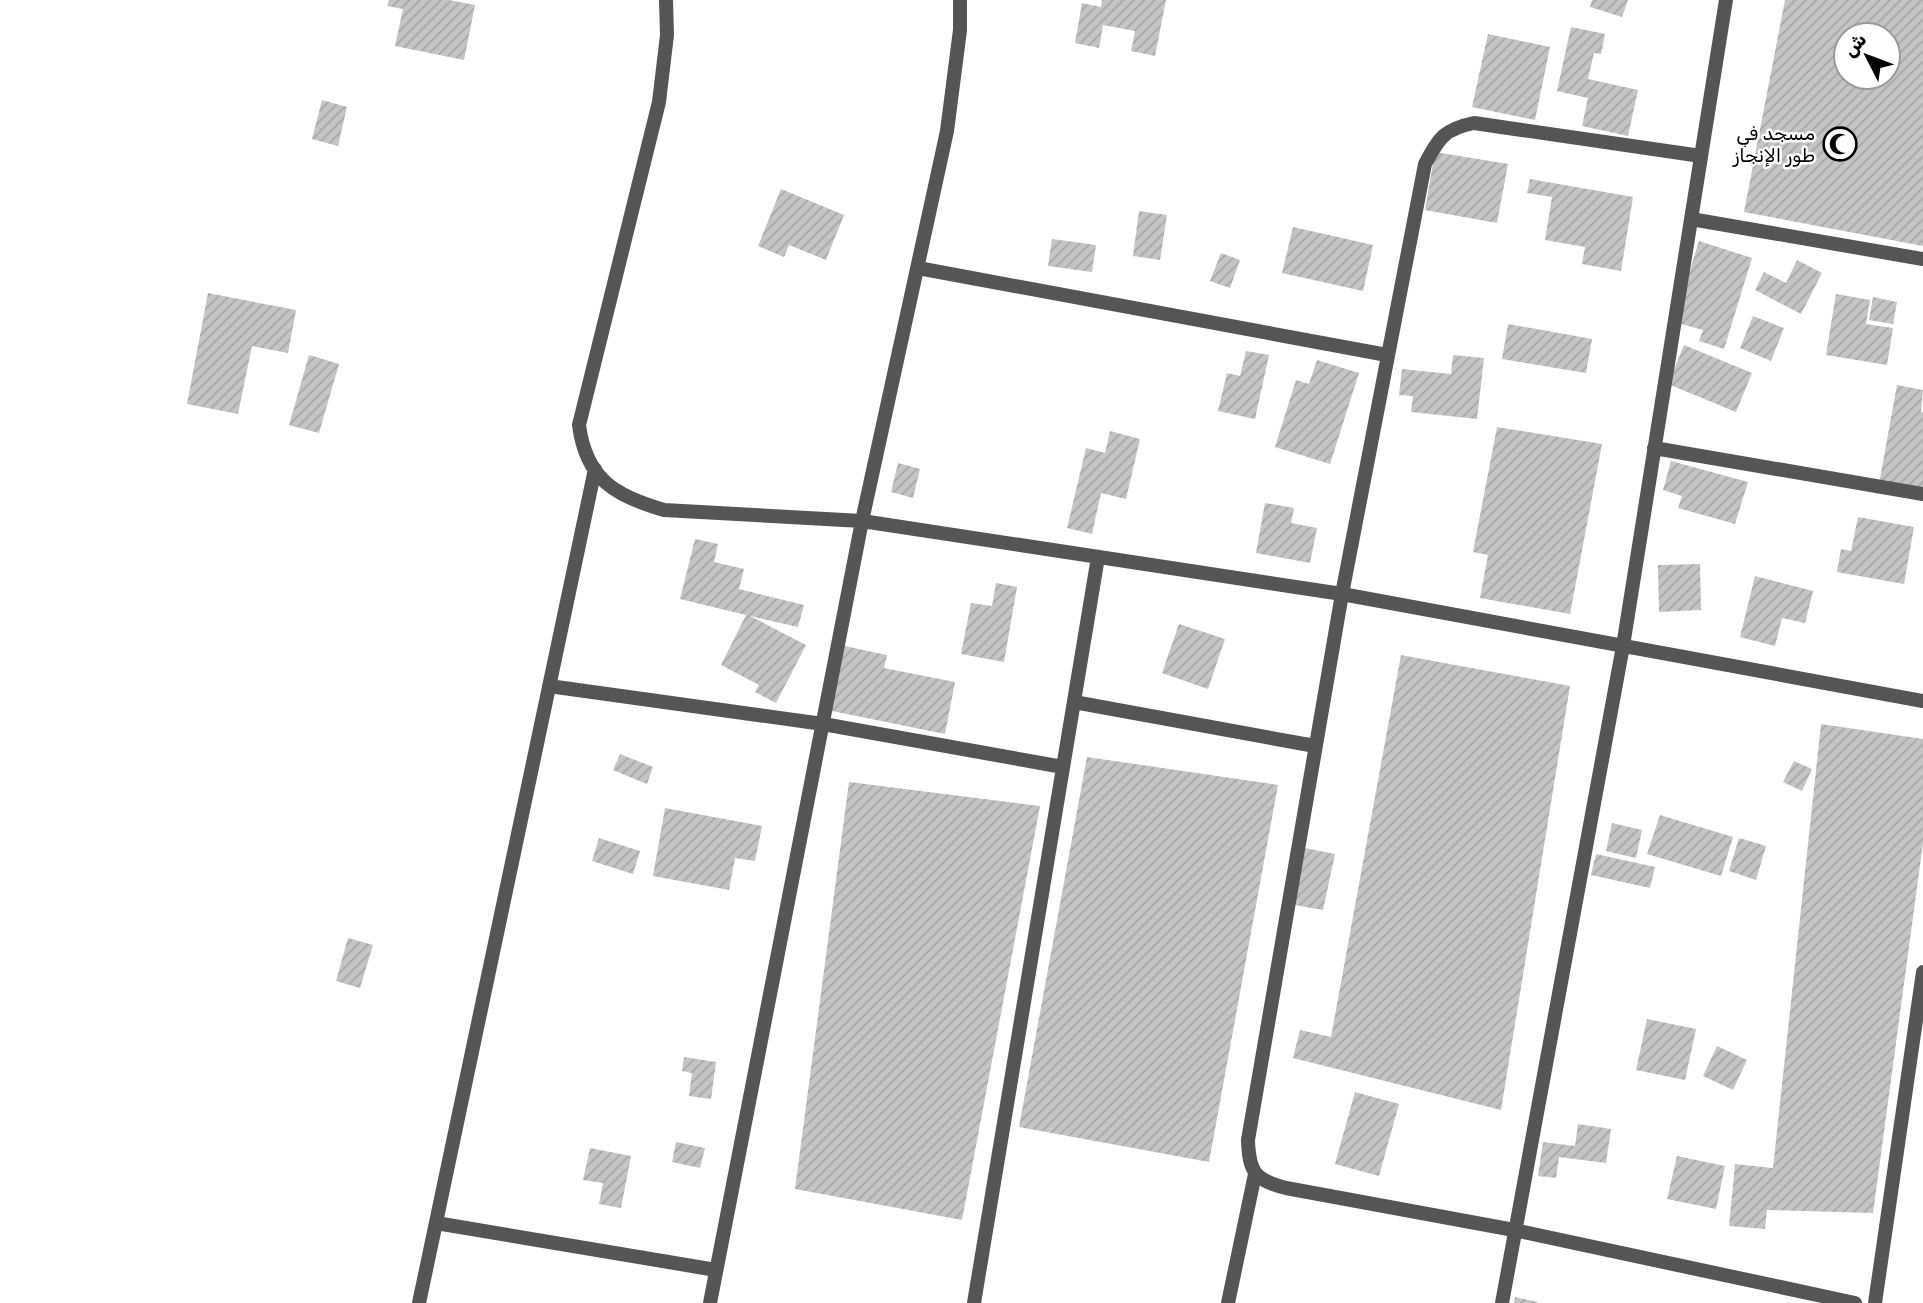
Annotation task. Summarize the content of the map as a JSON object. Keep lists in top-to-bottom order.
{
  "places": {
    "mosque": ["مسجد في طور الإنجاز"]
  },
  "north": "top left"
}
